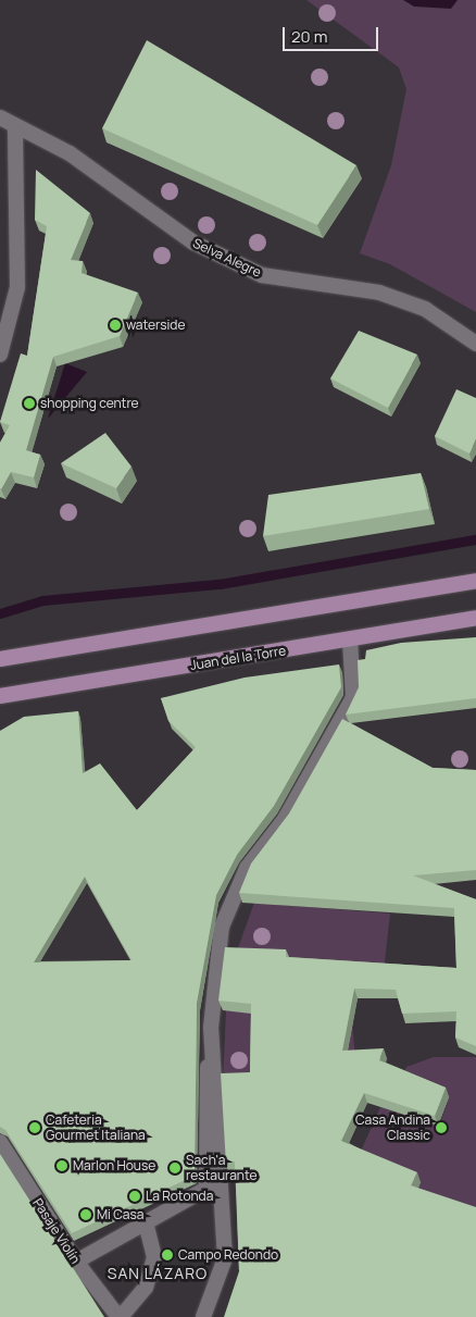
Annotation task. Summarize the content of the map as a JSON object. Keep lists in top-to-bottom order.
{
  "streets": {
    "main road": ["Juan del la Torre"],
    "street": ["Selva Alegre", "Pasaje Violín"]
  },
  "districts": ["SAN LÁZARO"],
  "places": [
    "waterside",
    "shopping centre",
    "Cafeteria Gourmet Italiana",
    "Casa Andina Classic",
    "Marlon House",
    "Sach'a restaurante",
    "La Rotonda",
    "Mi Casa",
    "Campo Redondo"
  ],
  "scale_bar": "20 m"
}
